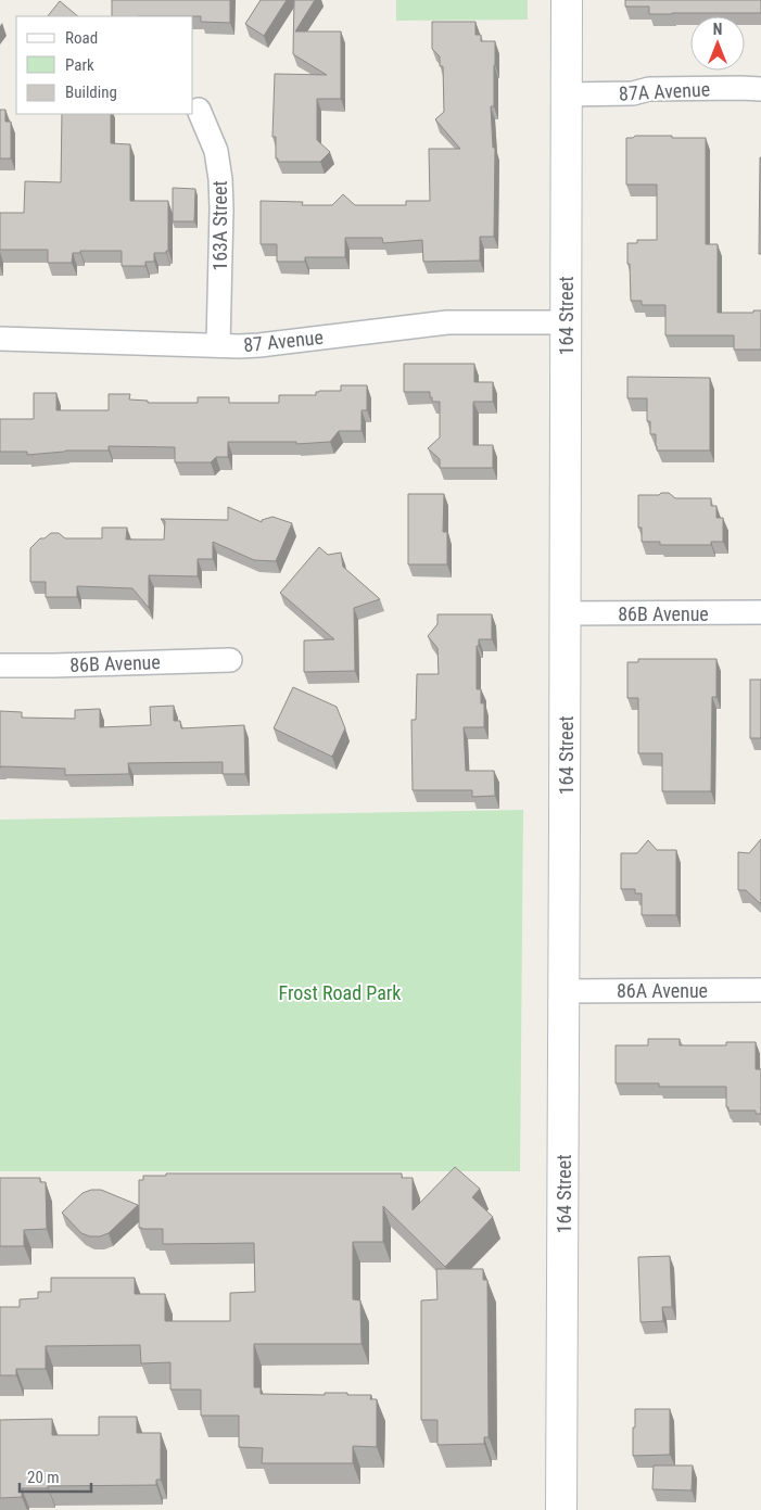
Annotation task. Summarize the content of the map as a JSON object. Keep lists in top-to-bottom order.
{
  "streets": {
    "street": [
      "87A Avenue",
      "163A Street",
      "164 Street",
      "87 Avenue",
      "86B Avenue",
      "86A Avenue"
    ]
  },
  "crossings": [
    ["87A Avenue", "164 Street"],
    ["163A Street", "87 Avenue"],
    ["164 Street", "87 Avenue"],
    ["164 Street", "86B Avenue"],
    ["164 Street", "86A Avenue"]
  ],
  "parks": ["Frost Road Park"],
  "legend": ["Road", "Park", "Building"],
  "scale_bar": "20 m",
  "north": "top"
}
